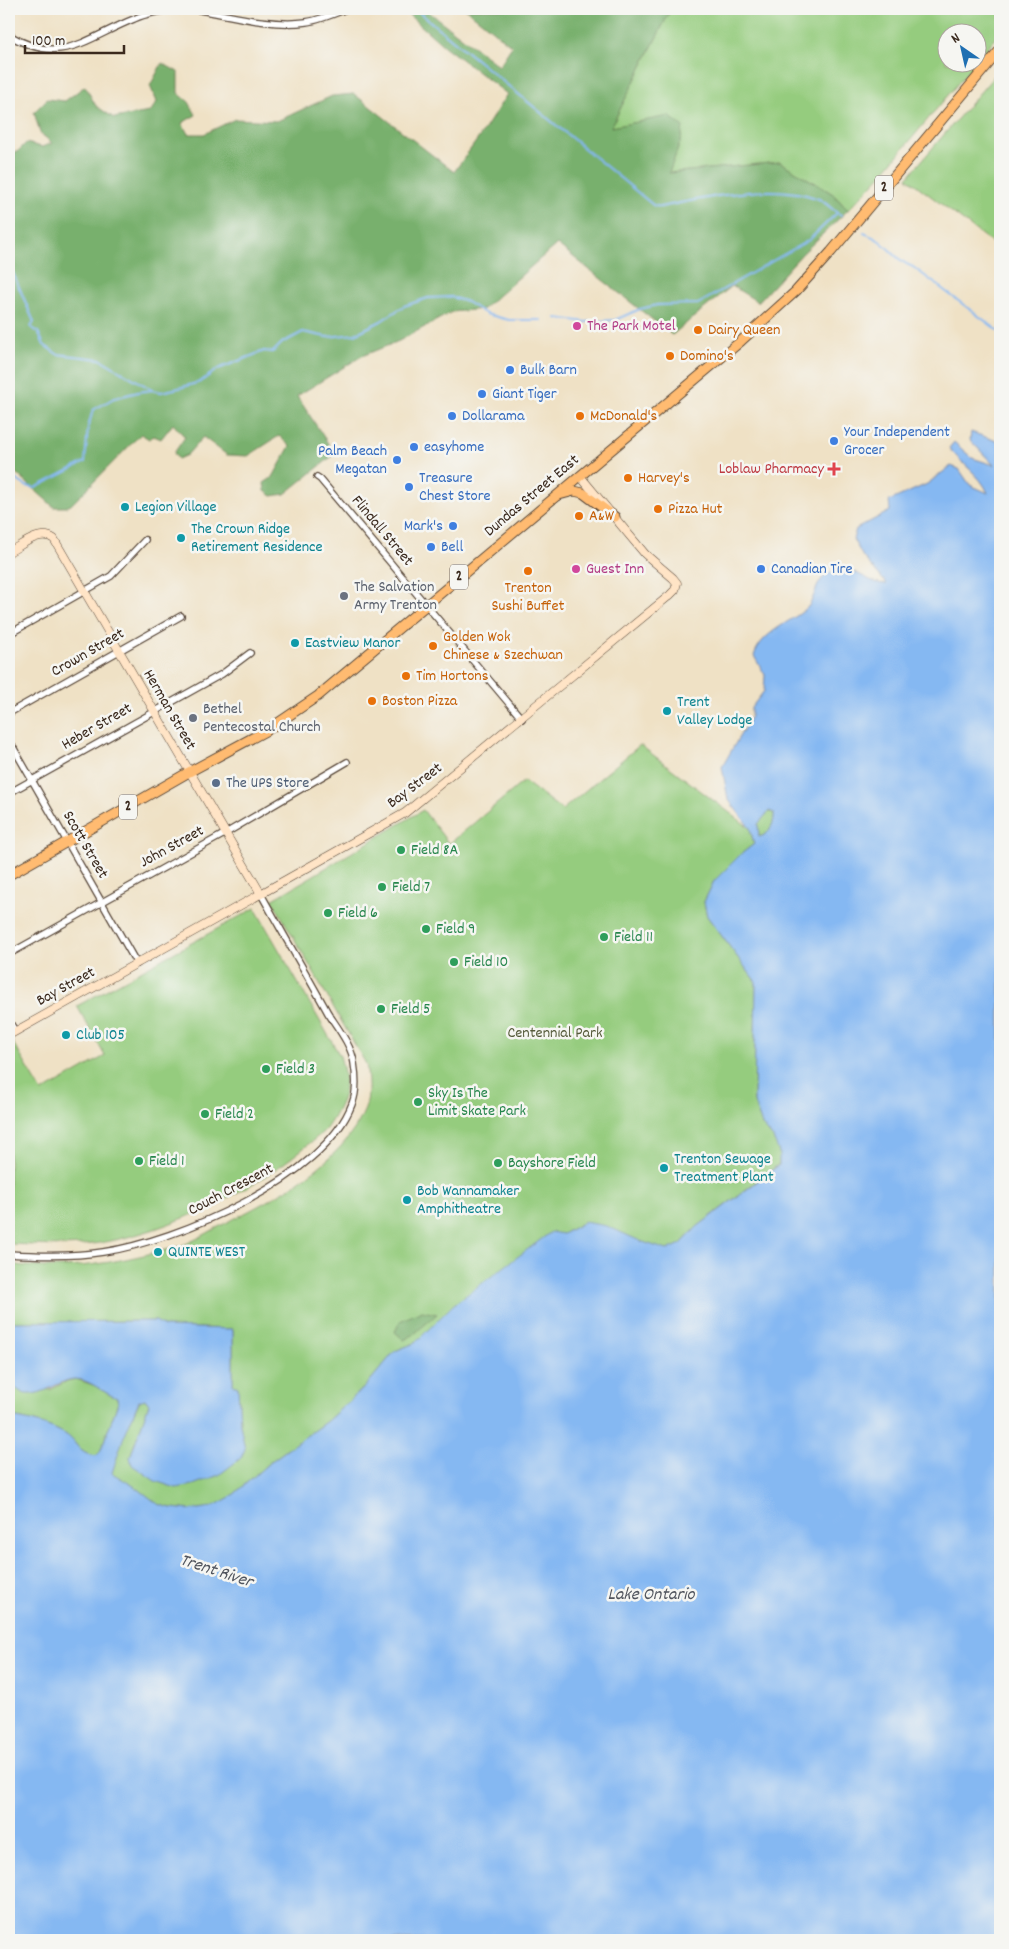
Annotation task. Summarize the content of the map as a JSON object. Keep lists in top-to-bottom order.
{
  "streets": {
    "main road": ["2", "Dundas Street East"],
    "street": [
      "Flindall Street",
      "Crown Street",
      "Herman Street",
      "Heber Street",
      "Bay Street",
      "Scott Street",
      "John Street",
      "Couch Crescent"
    ]
  },
  "crossings": [
    ["Dundas Street East", "Flindall Street"],
    ["Dundas Street East", "Herman Street"],
    ["Dundas Street East", "Bay Street"],
    ["Dundas Street East", "Scott Street"],
    ["Flindall Street", "Bay Street"],
    ["Crown Street", "Herman Street"],
    ["Herman Street", "Heber Street"],
    ["Herman Street", "Bay Street"],
    ["Herman Street", "John Street"],
    ["Herman Street", "Couch Crescent"],
    ["Heber Street", "Scott Street"],
    ["Bay Street", "Scott Street"],
    ["Bay Street", "Couch Crescent"],
    ["Scott Street", "John Street"]
  ],
  "water": ["Trent River", "Lake Ontario"],
  "parks": ["Centennial Park"],
  "places": {
    "other": [
      "The Park Motel",
      "Dairy Queen",
      "Domino's",
      "Bulk Barn",
      "Giant Tiger",
      "Dollarama",
      "McDonald's",
      "Your Independent Grocer",
      "easyhome",
      "Palm Beach Megatan",
      "Harvey's",
      "Treasure Chest Store",
      "Legion Village",
      "Pizza Hut",
      "A&W",
      "Mark's",
      "The Crown Ridge Retirement Residence",
      "Bell",
      "Guest Inn",
      "Canadian Tire",
      "Trenton Sushi Buffet",
      "The Salvation Army Trenton",
      "Eastview Manor",
      "Golden Wok Chinese & Szechwan",
      "Tim Hortons",
      "Boston Pizza",
      "Trent Valley Lodge",
      "Bethel Pentecostal Church",
      "The UPS Store",
      "Field 8A",
      "Field 7",
      "Field 6",
      "Field 9",
      "Field 11",
      "Field 10",
      "Field 5",
      "Club 105",
      "Field 3",
      "Sky Is The Limit Skate Park",
      "Field 2",
      "Field 1",
      "Bayshore Field",
      "Trenton Sewage Treatment Plant",
      "Bob Wannamaker Amphitheatre",
      "QUINTE WEST"
    ],
    "health": ["Loblaw Pharmacy"]
  },
  "scale_bar": "100 m",
  "north": "top left"
}
